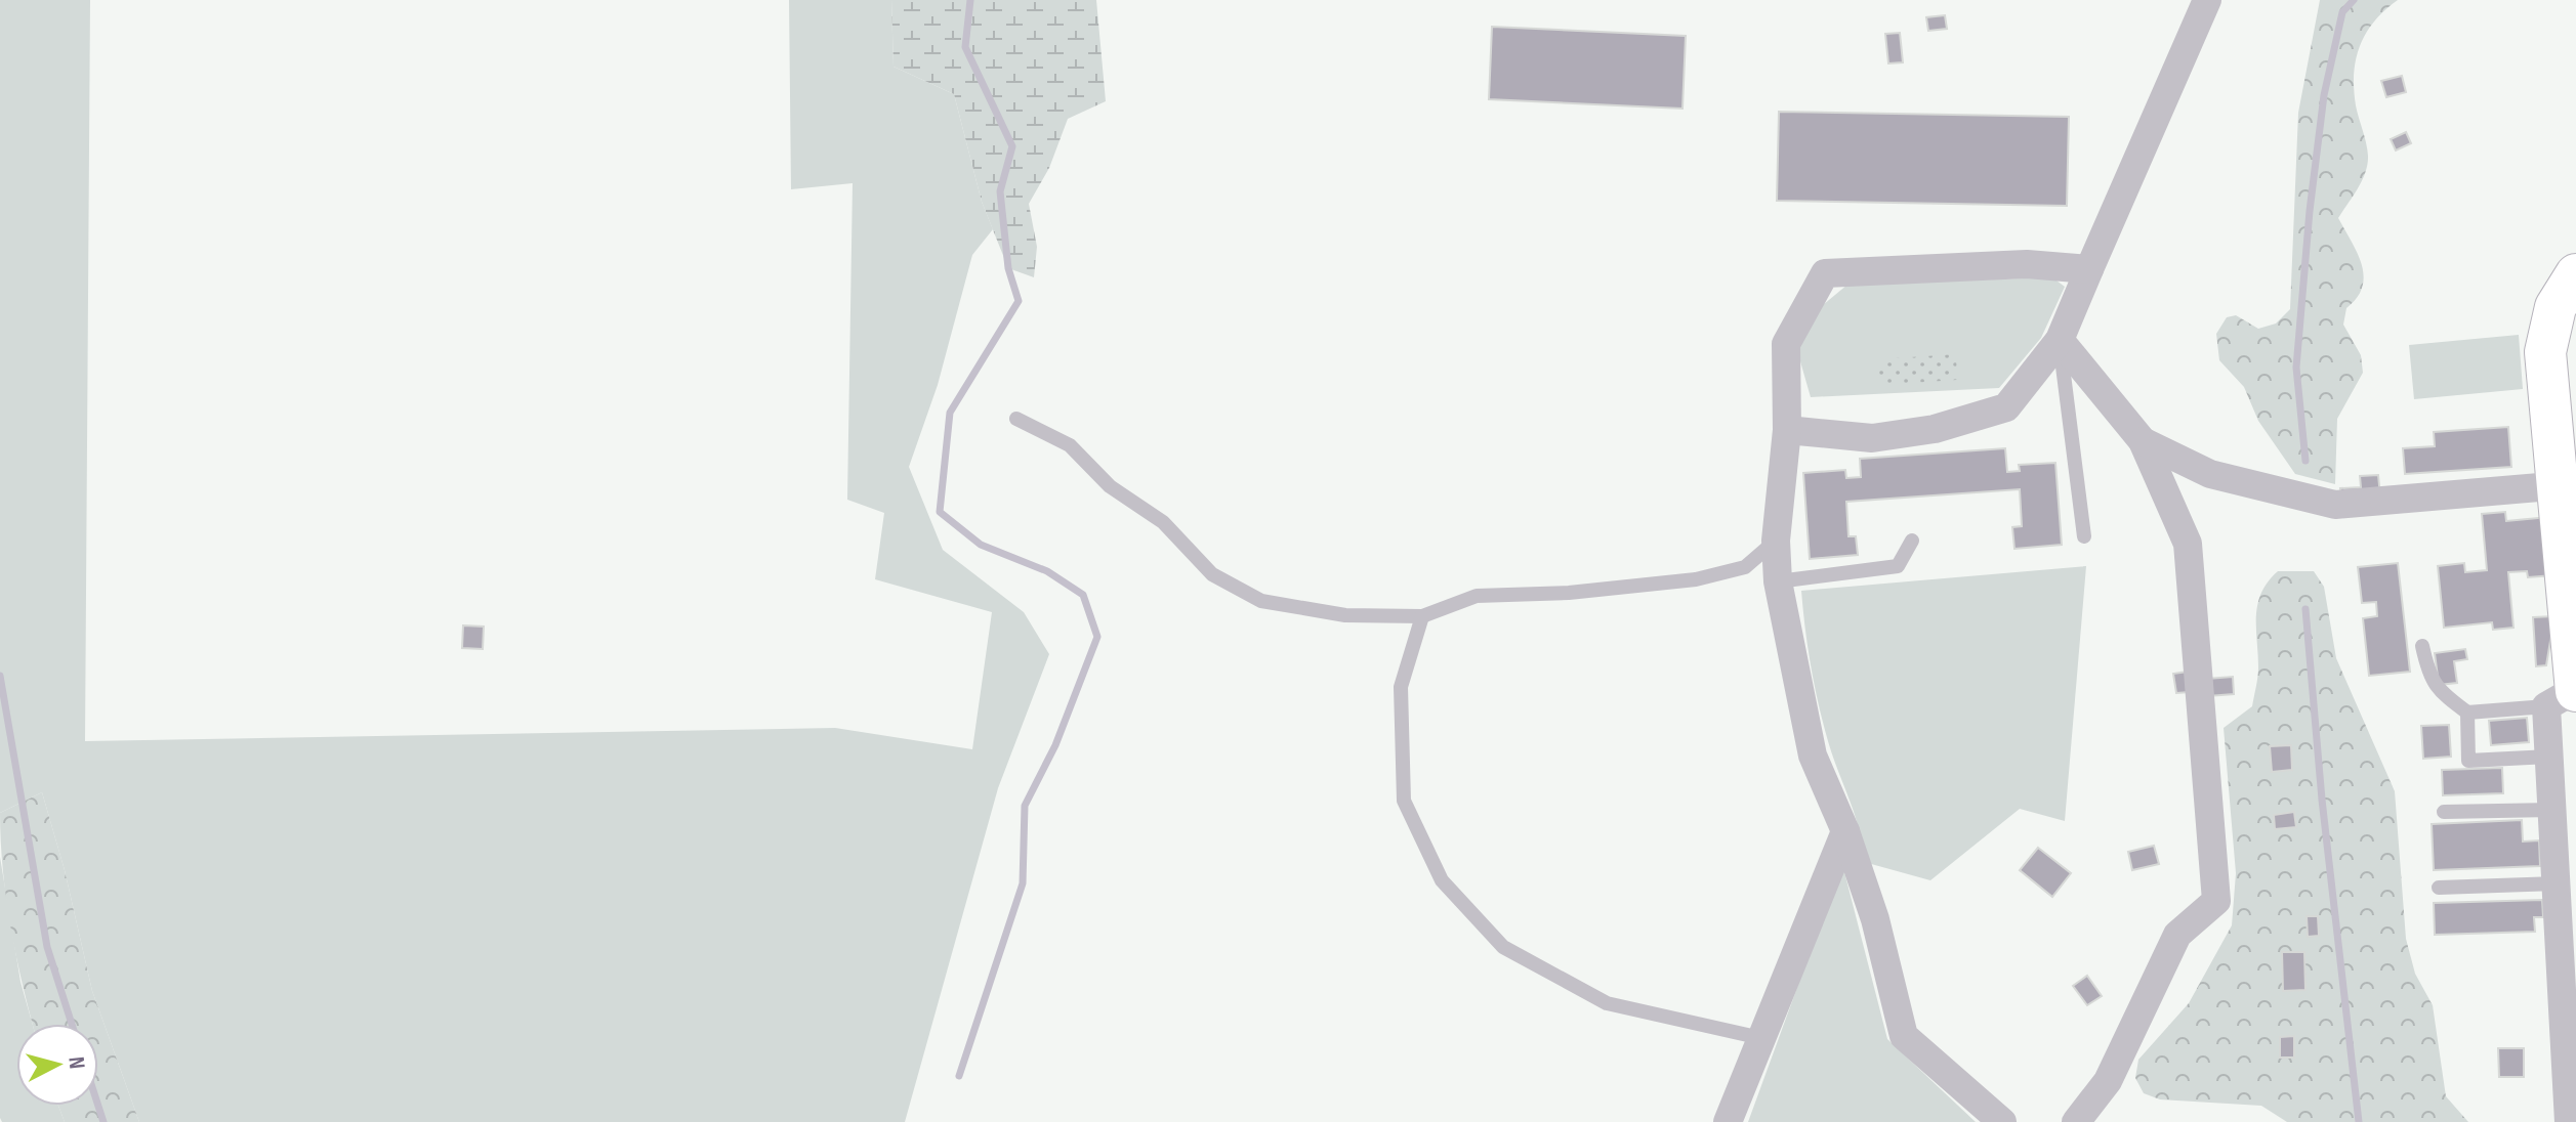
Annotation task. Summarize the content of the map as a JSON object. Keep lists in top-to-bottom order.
{
  "north": "right"
}
